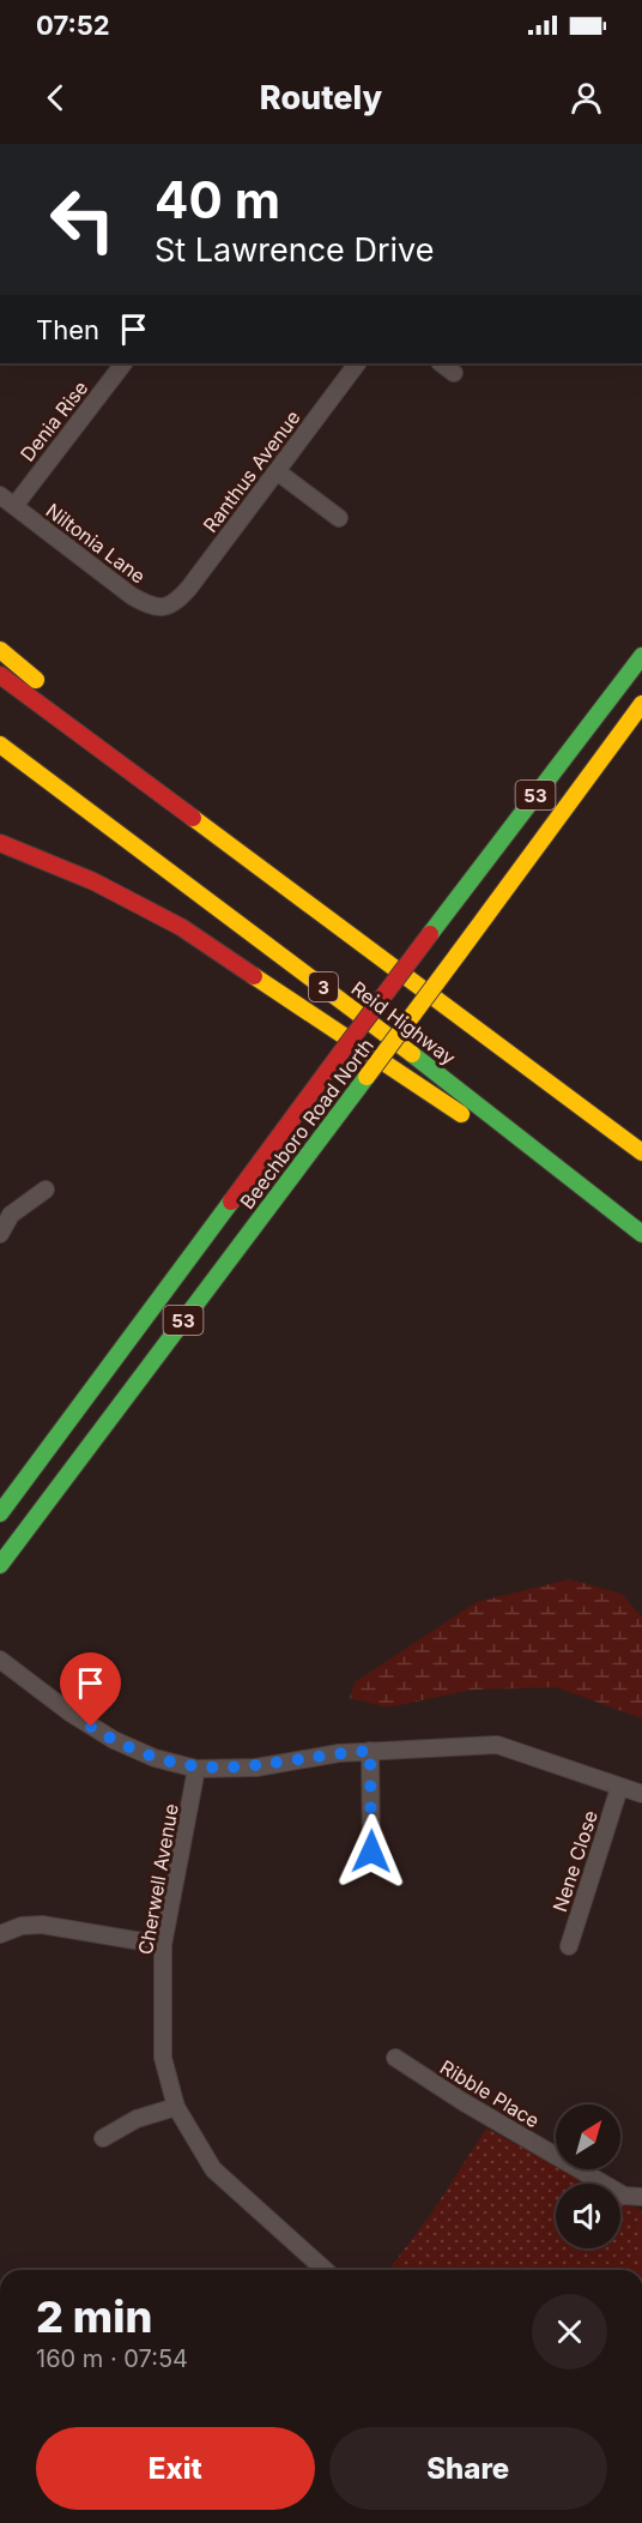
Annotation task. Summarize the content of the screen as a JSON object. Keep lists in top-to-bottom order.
{
  "streets": {
    "main road": [
      "53",
      "3",
      "Reid Highway",
      "Beechboro Road North"
    ],
    "street": [
      "Denia Rise",
      "Ranthus Avenue",
      "Niltonia Lane",
      "Nene Close",
      "Cherwell Avenue",
      "Ribble Place"
    ]
  },
  "crossings": [
    ["Denia Rise", "Niltonia Lane"],
    ["Ranthus Avenue", "Niltonia Lane"]
  ],
  "north": "top right",
  "page": {
    "status": "07:52",
    "header": "Routely",
    "turn": ["40 m", "St Lawrence Drive"],
    "then": "Then",
    "heading": ["2 min", "160 m · 07:54"],
    "buttons": ["Exit", "Share"]
  }
}
